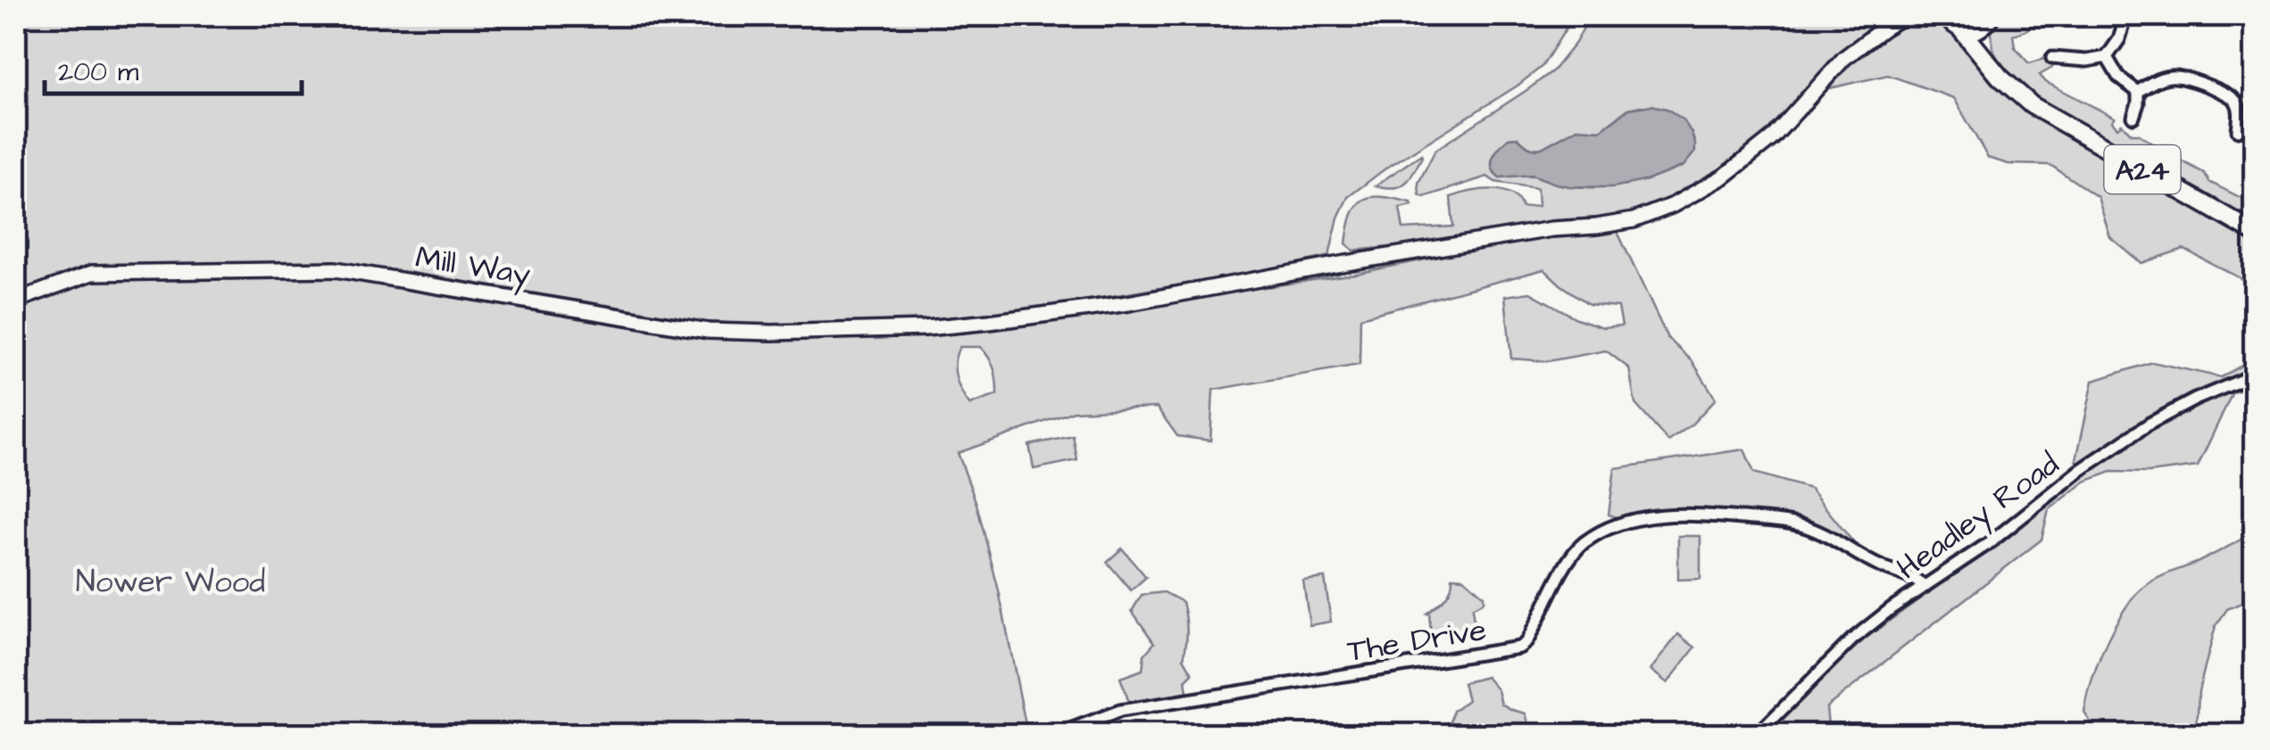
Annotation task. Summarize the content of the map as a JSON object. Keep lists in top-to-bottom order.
{
  "streets": {
    "highway": ["A24"],
    "main road": ["Mill Way"],
    "street": ["Headley Road", "The Drive"]
  },
  "crossings": [
    ["Headley Road", "The Drive"]
  ],
  "parks": ["Nower Wood"],
  "scale_bar": "200 m"
}
